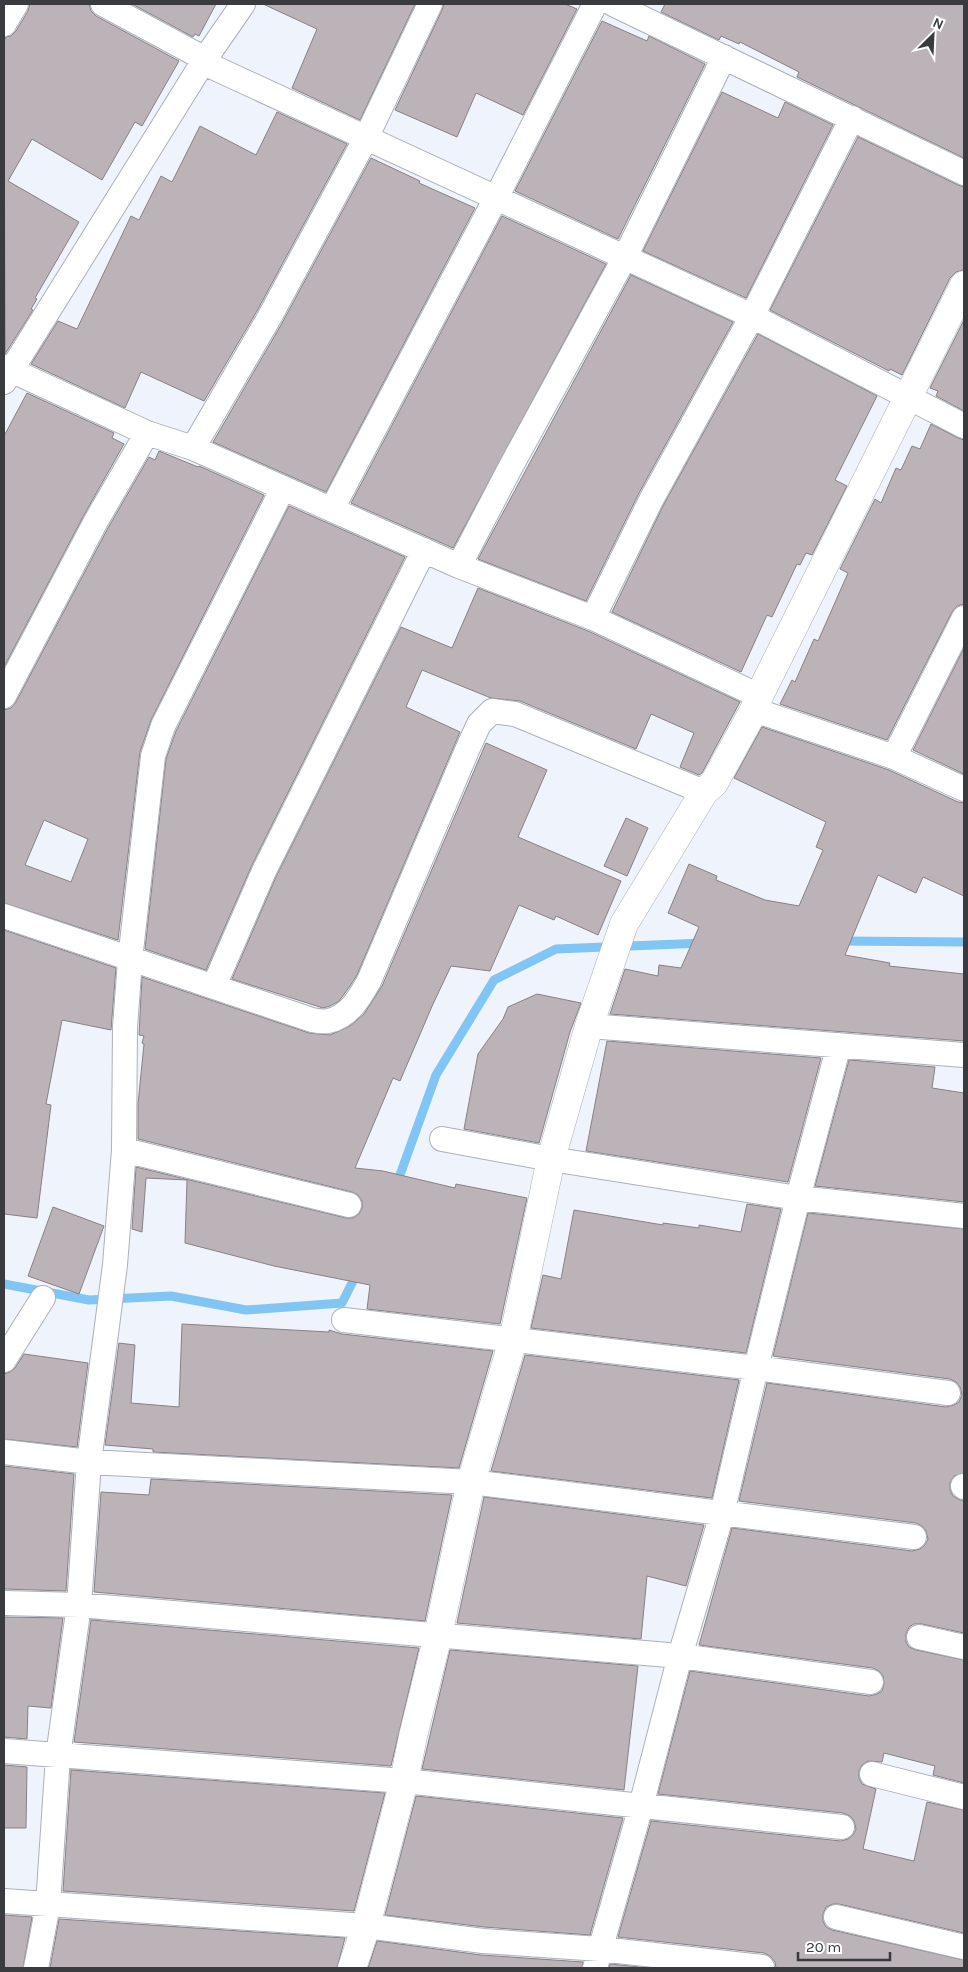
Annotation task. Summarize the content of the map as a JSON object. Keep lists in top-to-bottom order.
{
  "scale_bar": "20 m",
  "north": "top right"
}
